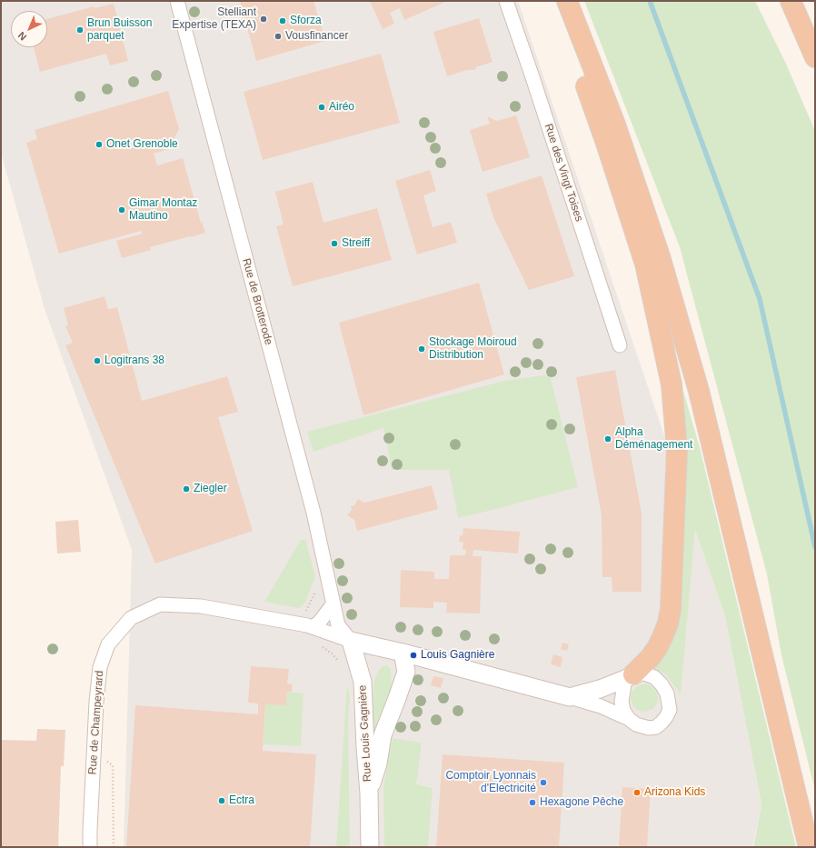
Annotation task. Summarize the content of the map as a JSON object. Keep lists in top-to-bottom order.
{
  "streets": {
    "street": [
      "Rue des Vingt Toises",
      "Rue de Brotterode",
      "Rue de Champeyrard",
      "Rue Louis Gagnière"
    ]
  },
  "crossings": [
    ["Rue de Brotterode", "Rue de Champeyrard"],
    ["Rue de Brotterode", "Rue Louis Gagnière"],
    ["Rue de Champeyrard", "Rue Louis Gagnière"]
  ],
  "places": [
    "Stelliant Expertise (TEXA)",
    "Sforza",
    "Brun Buisson parquet",
    "Vousfinancer",
    "Airéo",
    "Onet Grenoble",
    "Gimar Montaz Mautino",
    "Streiff",
    "Stockage Moiroud Distribution",
    "Logitrans 38",
    "Alpha Déménagement",
    "Ziegler",
    "Louis Gagnière",
    "Comptoir Lyonnais d'Electricité",
    "Arizona Kids",
    "Ectra",
    "Hexagone Pêche"
  ],
  "north": "bottom left"
}
